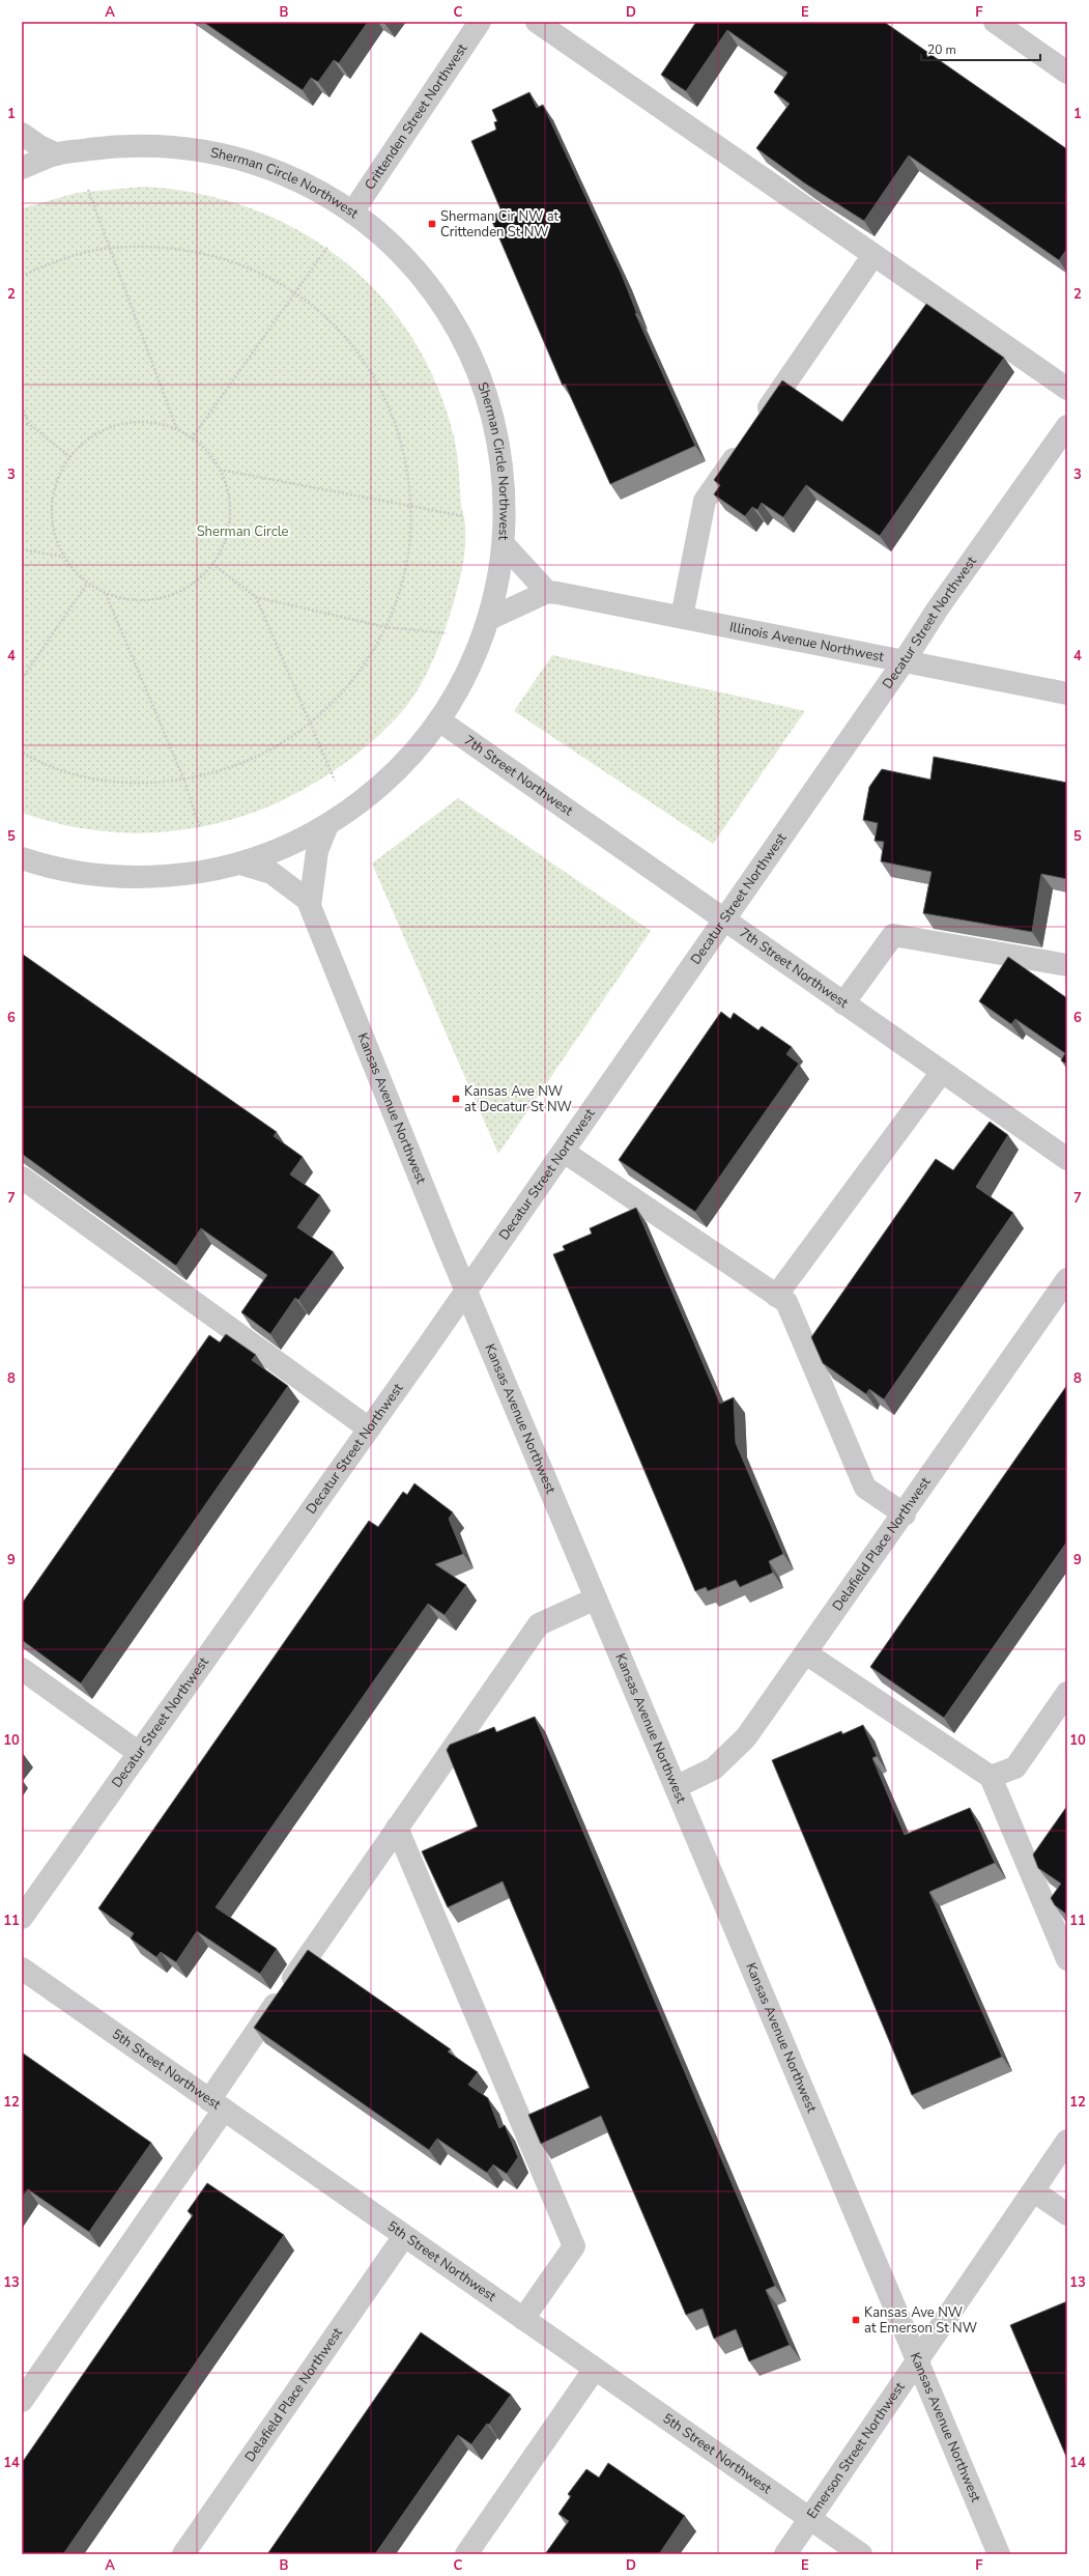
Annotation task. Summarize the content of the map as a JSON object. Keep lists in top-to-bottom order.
{
  "streets": {
    "street": [
      "Crittenden Street Northwest",
      "Sherman Circle Northwest",
      "Decatur Street Northwest",
      "Illinois Avenue Northwest",
      "7th Street Northwest",
      "Kansas Avenue Northwest",
      "Delafield Place Northwest",
      "5th Street Northwest",
      "Emerson Street Northwest"
    ]
  },
  "crossings": [
    ["Crittenden Street Northwest", "Sherman Circle Northwest"],
    ["Sherman Circle Northwest", "7th Street Northwest"],
    ["Decatur Street Northwest", "Illinois Avenue Northwest"],
    ["Decatur Street Northwest", "7th Street Northwest"],
    ["Decatur Street Northwest", "Kansas Avenue Northwest"],
    ["Kansas Avenue Northwest", "Delafield Place Northwest"],
    ["Kansas Avenue Northwest", "Emerson Street Northwest"],
    ["Delafield Place Northwest", "5th Street Northwest"],
    ["5th Street Northwest", "Emerson Street Northwest"]
  ],
  "parks": ["Sherman Circle"],
  "places": {
    "transit": ["Sherman Cir NW at Crittenden St NW", "Kansas Ave NW at Decatur St NW", "Kansas Ave NW at Emerson St NW"]
  },
  "scale_bar": "20 m",
  "grid": {
    "columns": [
      "A",
      "B",
      "C",
      "D",
      "E",
      "F"
    ],
    "rows": [
      "1",
      "2",
      "3",
      "4",
      "5",
      "6",
      "7",
      "8",
      "9",
      "10",
      "11",
      "12",
      "13",
      "14"
    ]
  }
}
